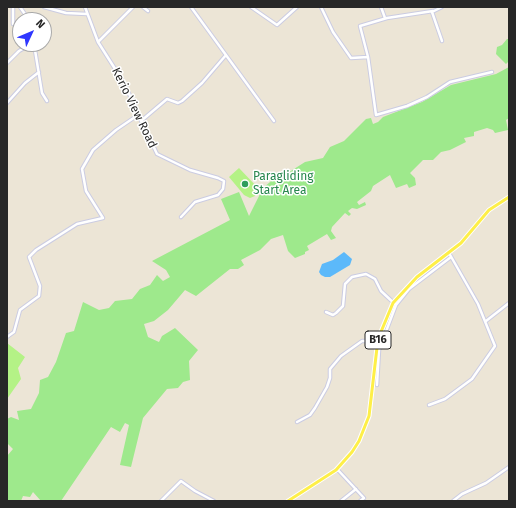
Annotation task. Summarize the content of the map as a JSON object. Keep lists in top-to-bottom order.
{
  "streets": {
    "main road": ["B16"],
    "street": ["Kerio View Road"]
  },
  "places": ["Paragliding Start Area"],
  "north": "top right"
}
